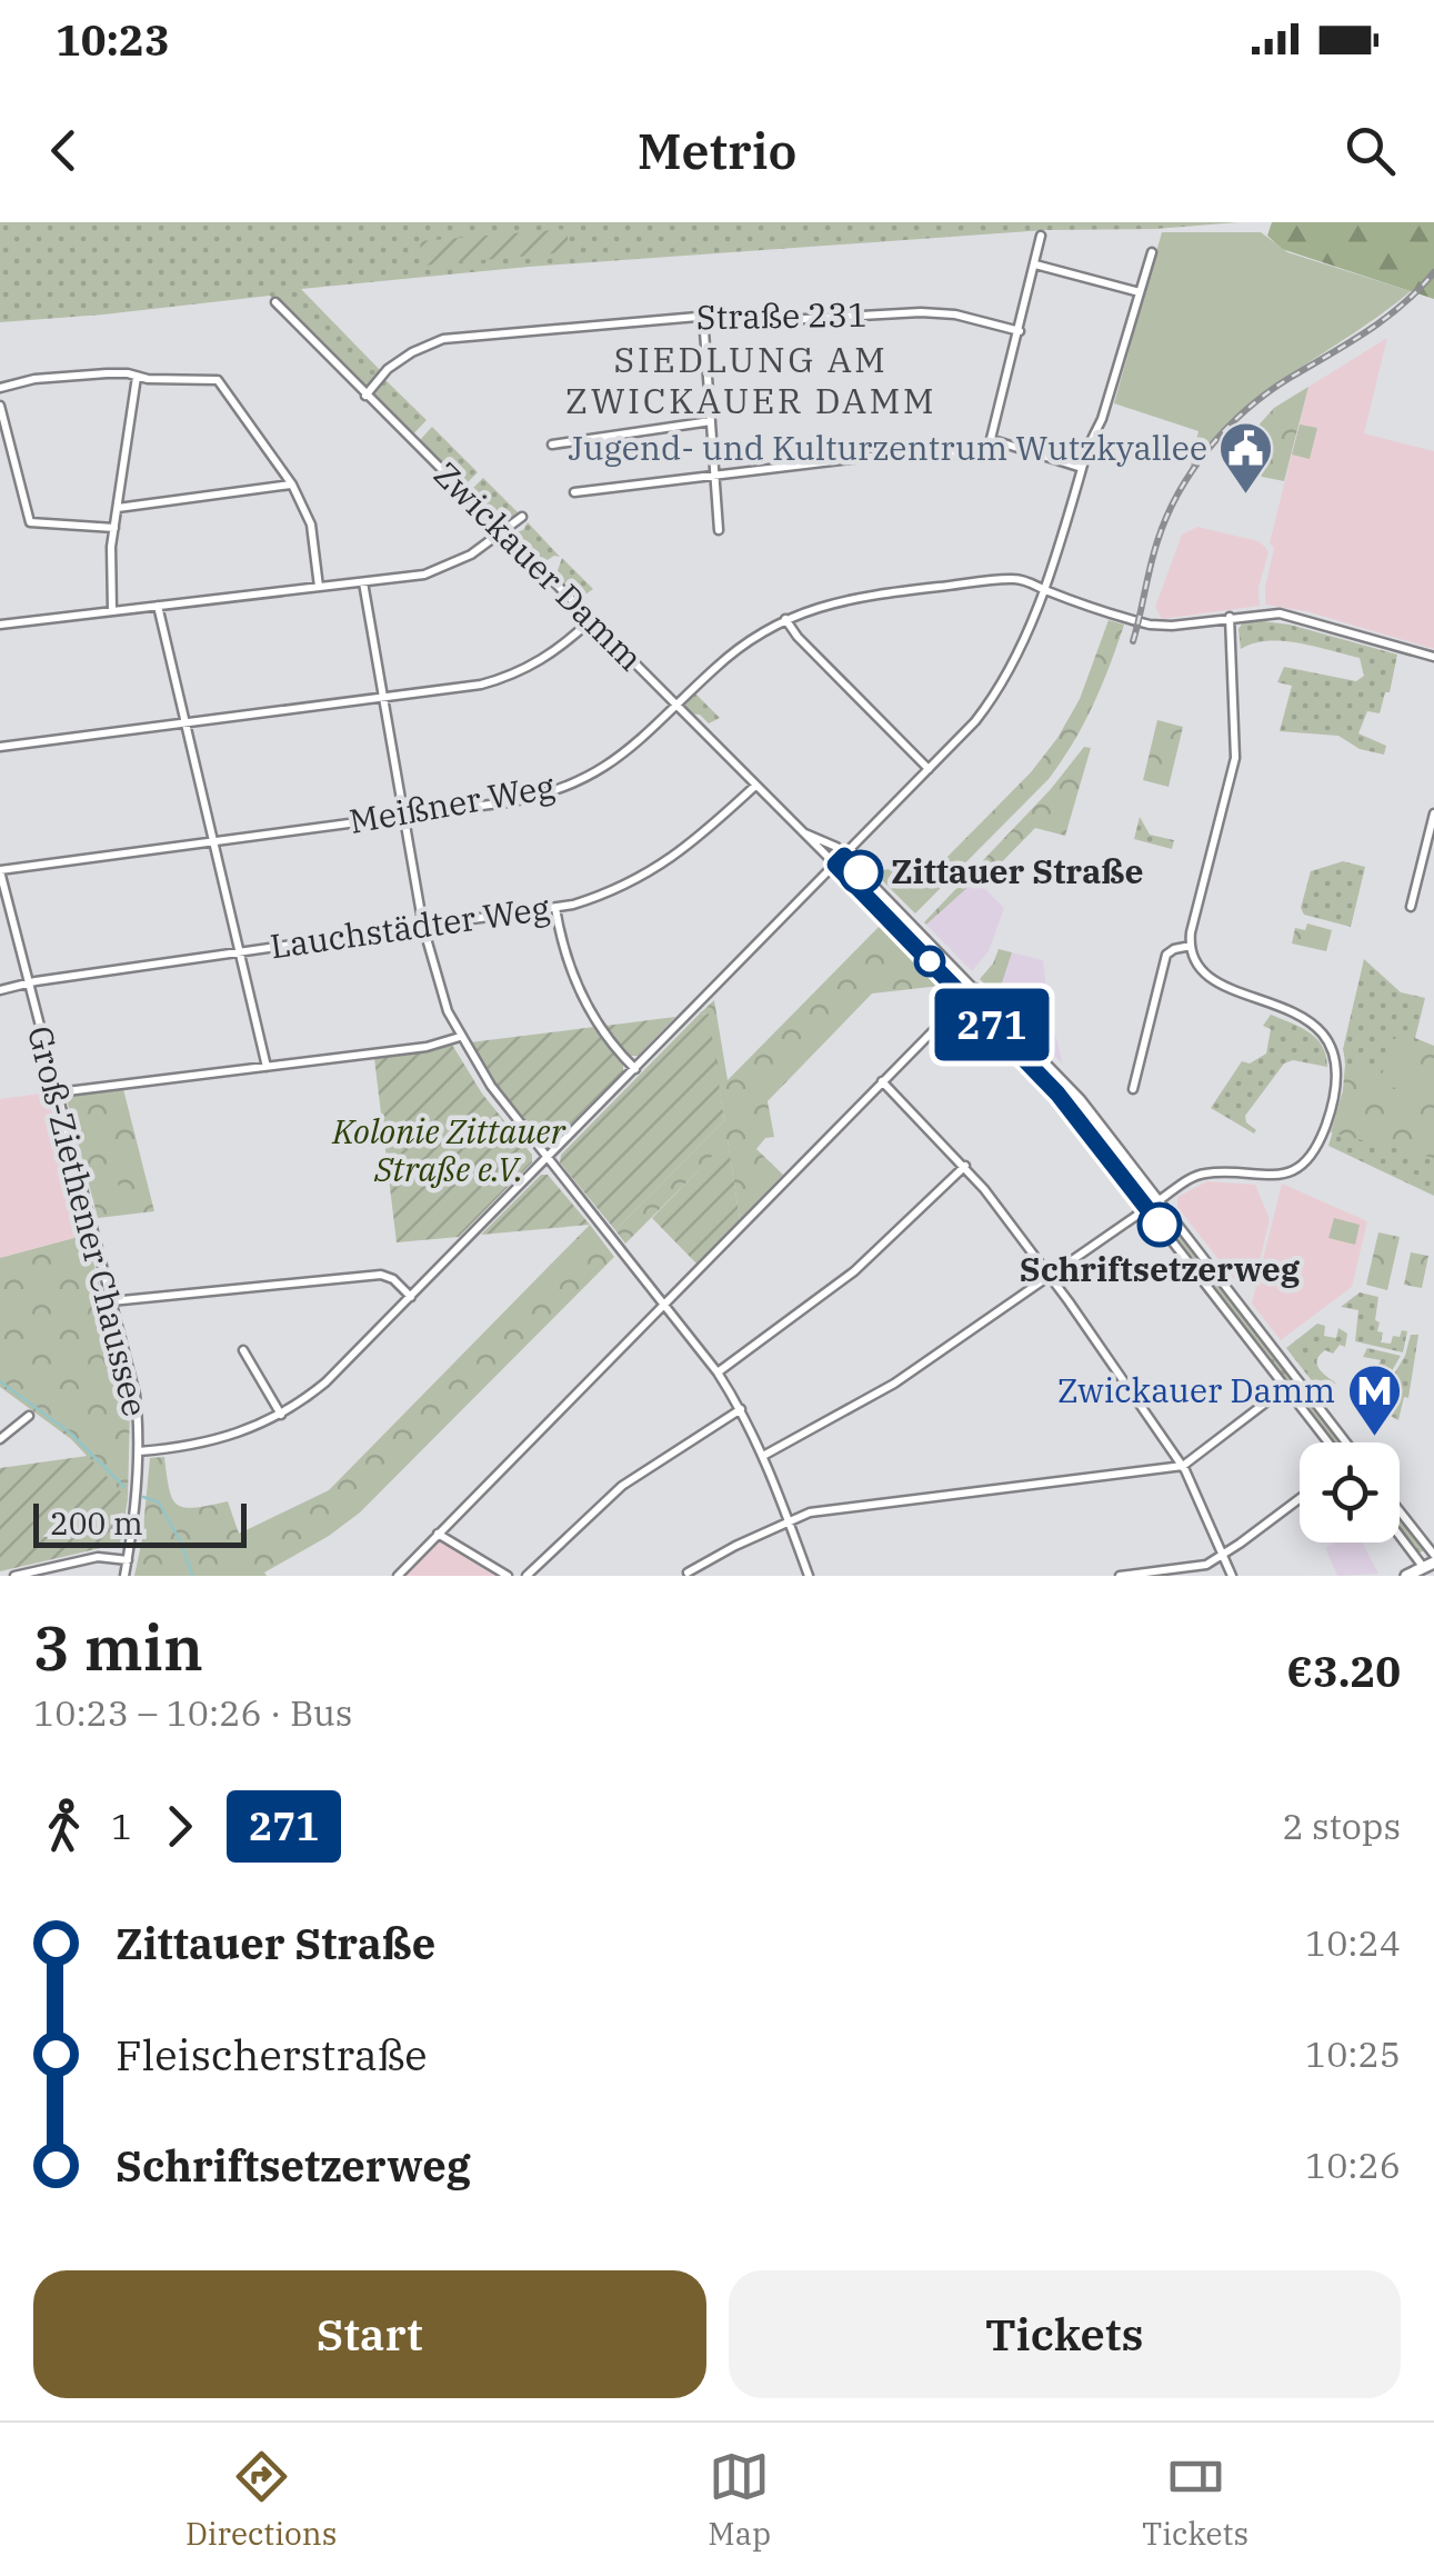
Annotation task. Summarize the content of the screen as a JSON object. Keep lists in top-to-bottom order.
{
  "streets": {
    "street": [
      "Straße 231",
      "Zwickauer Damm",
      "Meißner Weg",
      "Lauchstädter Weg",
      "Groß-Ziethener Chaussee"
    ]
  },
  "crossings": [
    ["Straße 231", "Zwickauer Damm"],
    ["Zwickauer Damm", "Meißner Weg"],
    ["Zwickauer Damm", "Lauchstädter Weg"],
    ["Meißner Weg", "Groß-Ziethener Chaussee"],
    ["Lauchstädter Weg", "Groß-Ziethener Chaussee"]
  ],
  "districts": ["SIEDLUNG AM ZWICKAUER DAMM"],
  "parks": ["Kolonie Zittauer Straße e.V."],
  "places": {
    "public building": ["Jugend- und Kulturzentrum Wutzkyallee"],
    "other": ["Zittauer Straße", "Schriftsetzerweg"],
    "metro station": ["Zwickauer Damm"]
  },
  "lines": ["bus line 271"],
  "scale_bar": "200 m",
  "page": {
    "status": "10:23",
    "header": "Metrio",
    "on_map": "271",
    "scale": "200 m",
    "heading": ["3 min", "10:23 – 10:26 · Bus", "€3.20"],
    "legs": ["1", "271", "2 stops"],
    "list": [
      {
        "name": "Zittauer Straße",
        "value": "10:24"
      },
      {
        "name": "Fleischerstraße",
        "value": "10:25"
      },
      {
        "name": "Schriftsetzerweg",
        "value": "10:26"
      }
    ],
    "buttons": ["Start", "Tickets"],
    "tabs": ["Directions", "Map", "Tickets"]
  }
}
